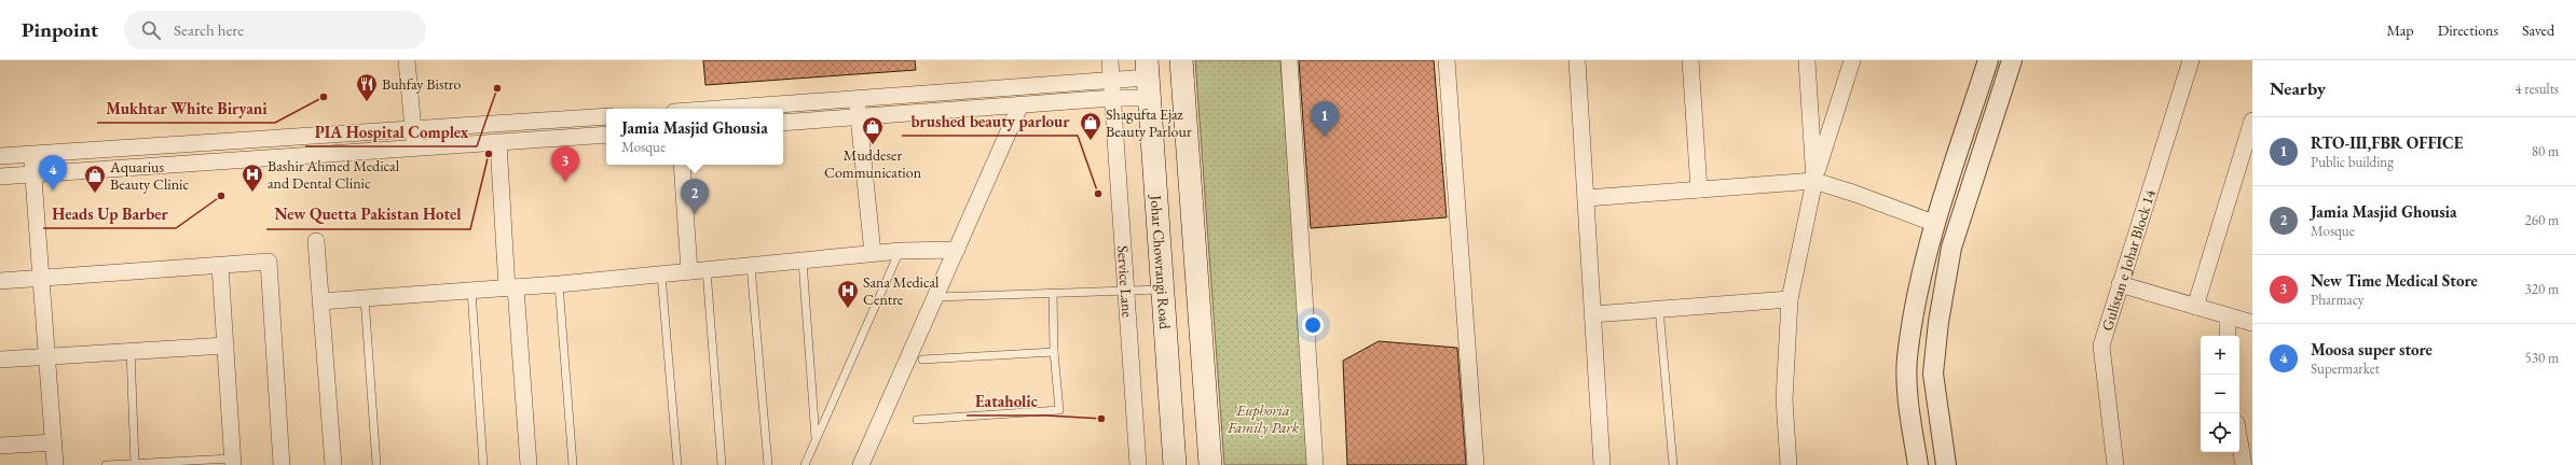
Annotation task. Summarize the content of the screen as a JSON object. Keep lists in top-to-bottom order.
{
  "streets": {
    "main road": ["Johar Chowrangi Road"],
    "street": ["Gulistan e Johar Block 14", "Service Lane"]
  },
  "parks": ["Euphoria Family Park"],
  "places": {
    "other": [
      "PIA Hospital Complex",
      "Mukhtar White Biryani",
      "New Quetta Pakistan Hotel",
      "brushed beauty parlour",
      "Heads Up Barber",
      "Eataholic"
    ],
    "restaurant": ["Buhfay Bistro"],
    "shop": ["Shagufta Ejaz Beauty Parlour", "Muddeser Communication", "Aquarius Beauty Clinic"],
    "hospital": ["Bashir Ahmed Medical and Dental Clinic", "Sana Medical Centre"]
  },
  "page": {
    "header": "Pinpoint",
    "search": "Search here",
    "nav": ["Map", "Directions", "Saved"],
    "heading": ["Nearby", "4 results"],
    "pins": [
      "1",
      "3",
      "4",
      "2"
    ],
    "popup": ["Jamia Masjid Ghousia", "Mosque"],
    "list": [
      {
        "mark": "1",
        "name": "RTO-III,FBR OFFICE",
        "note": "Public building",
        "value": "80 m"
      },
      {
        "mark": "2",
        "name": "Jamia Masjid Ghousia",
        "note": "Mosque",
        "value": "260 m"
      },
      {
        "mark": "3",
        "name": "New Time Medical Store",
        "note": "Pharmacy",
        "value": "320 m"
      },
      {
        "mark": "4",
        "name": "Moosa super store",
        "note": "Supermarket",
        "value": "530 m"
      }
    ],
    "map_buttons": ["+", "−"]
  }
}
